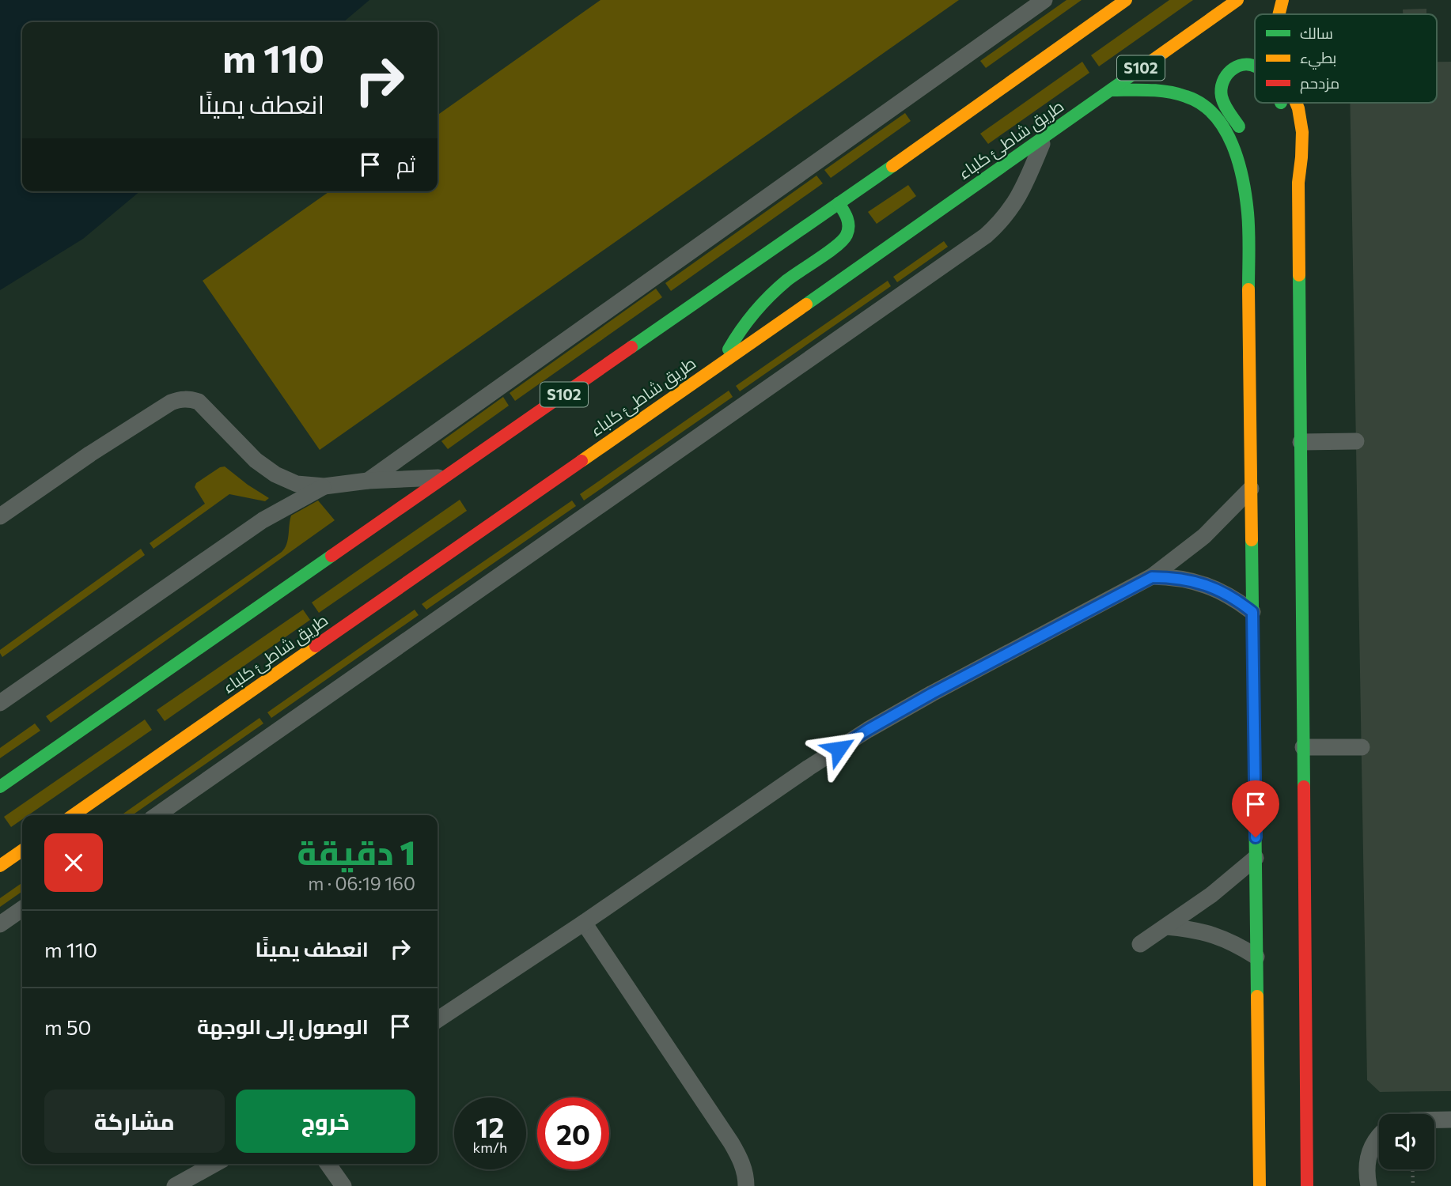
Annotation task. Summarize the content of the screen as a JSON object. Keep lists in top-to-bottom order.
{
  "streets": {
    "main road": ["S102", "طريق شاطئ كلباء"]
  },
  "legend": ["سالك", "بطيء", "مزدحم"],
  "page": {
    "turn": ["110 m", "انعطف يمينًا"],
    "then": "ثم",
    "heading": ["1 دقيقة", "160 m · 06:19"],
    "list": [
      {
        "name": "انعطف يمينًا",
        "value": "110 m"
      },
      {
        "name": "الوصول إلى الوجهة",
        "value": "50 m"
      }
    ],
    "buttons": ["خروج", "مشاركة"],
    "speed": "12 km/h",
    "limit": "20"
  }
}
